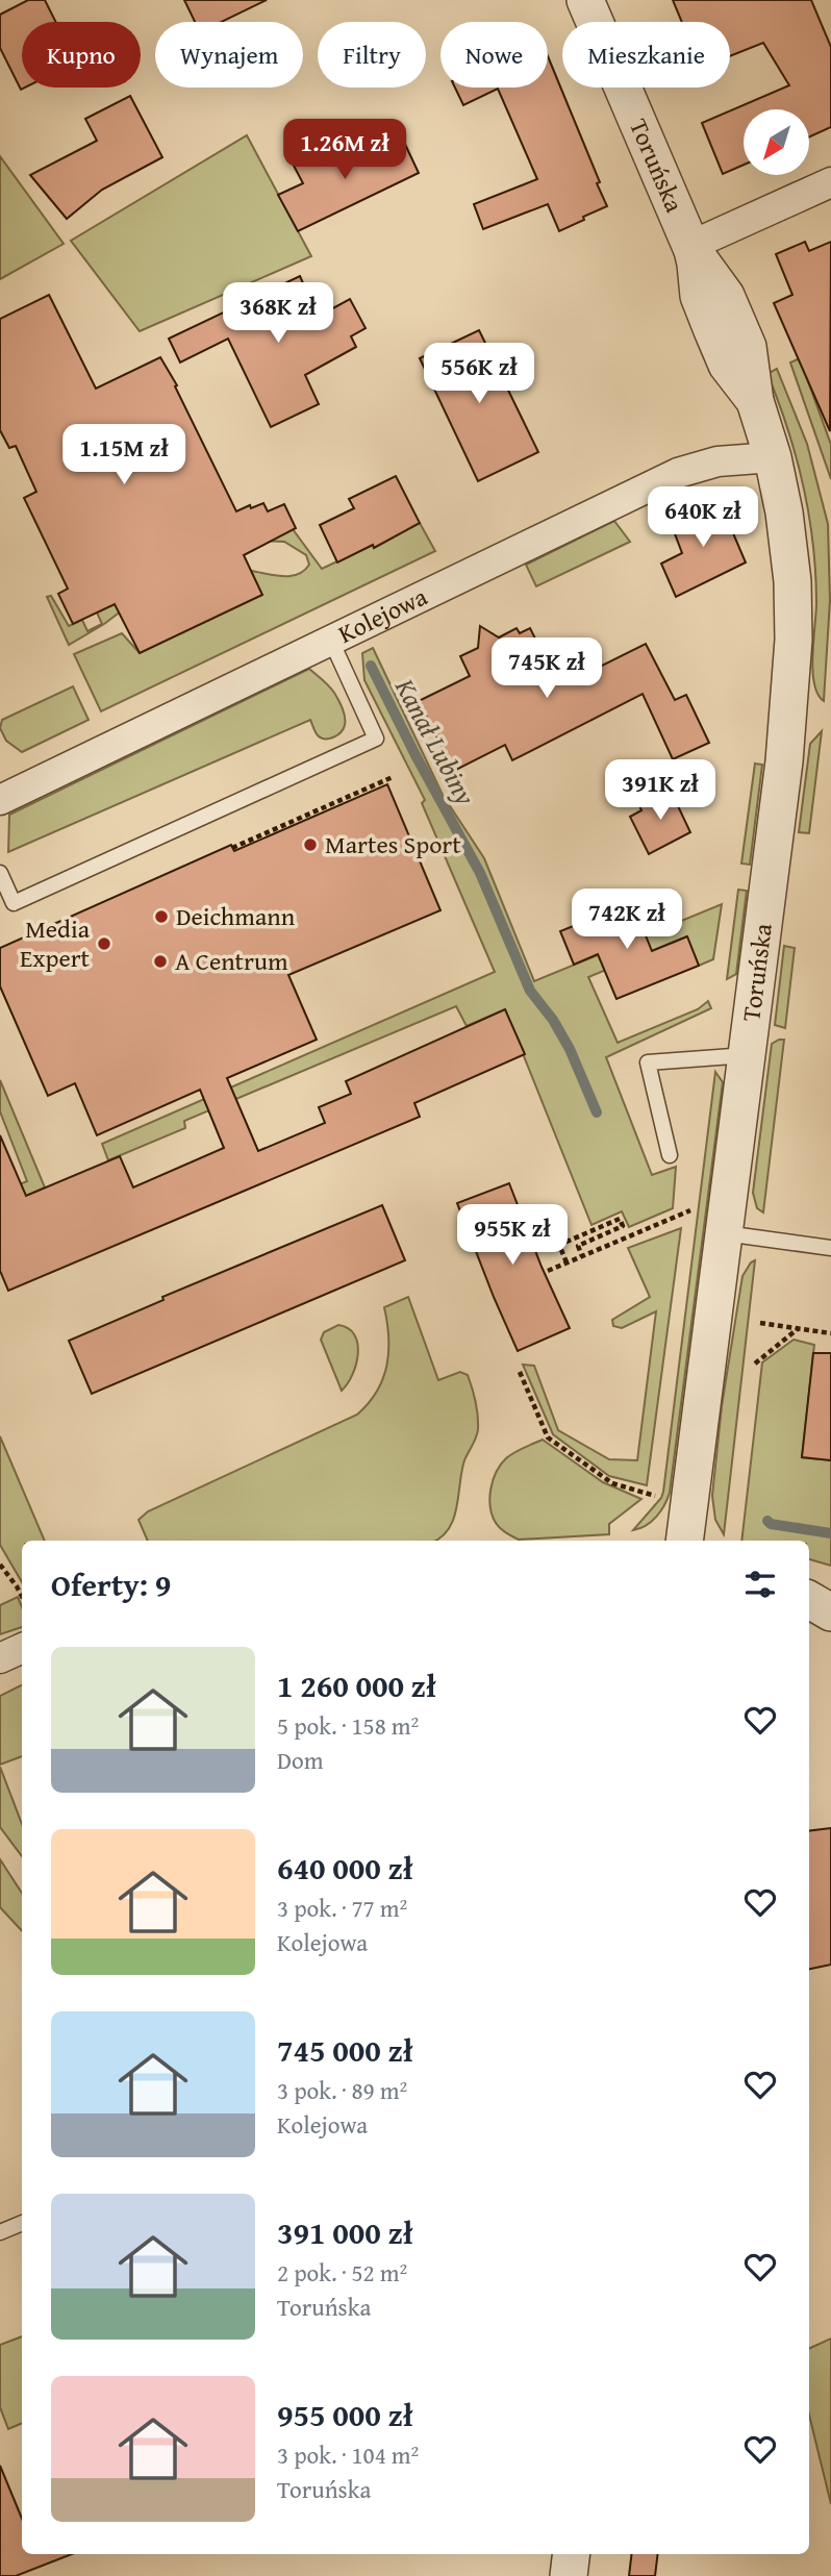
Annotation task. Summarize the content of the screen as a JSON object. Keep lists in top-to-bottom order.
{
  "streets": {
    "street": ["Toruńska", "Kolejowa"]
  },
  "crossings": [
    ["Toruńska", "Kolejowa"]
  ],
  "water": ["Kanał Lubiny"],
  "places": [
    "Martes Sport",
    "Deichmann",
    "Media Expert",
    "A Centrum"
  ],
  "north": "bottom left",
  "page": {
    "chip": [
      "Kupno",
      "Wynajem",
      "Filtry",
      "Nowe",
      "Mieszkanie"
    ],
    "price": [
      "1.26M zł",
      "368K zł",
      "556K zł",
      "1.15M zł",
      "640K zł",
      "745K zł",
      "391K zł",
      "742K zł",
      "955K zł"
    ],
    "heading": "Oferty: 9",
    "list": [
      {
        "name": "1 260 000 zł",
        "note": "5 pok. · 158 m² · Dom"
      },
      {
        "name": "640 000 zł",
        "note": "3 pok. · 77 m² · Kolejowa"
      },
      {
        "name": "745 000 zł",
        "note": "3 pok. · 89 m² · Kolejowa"
      },
      {
        "name": "391 000 zł",
        "note": "2 pok. · 52 m² · Toruńska"
      },
      {
        "name": "955 000 zł",
        "note": "3 pok. · 104 m² · Toruńska"
      }
    ]
  }
}
